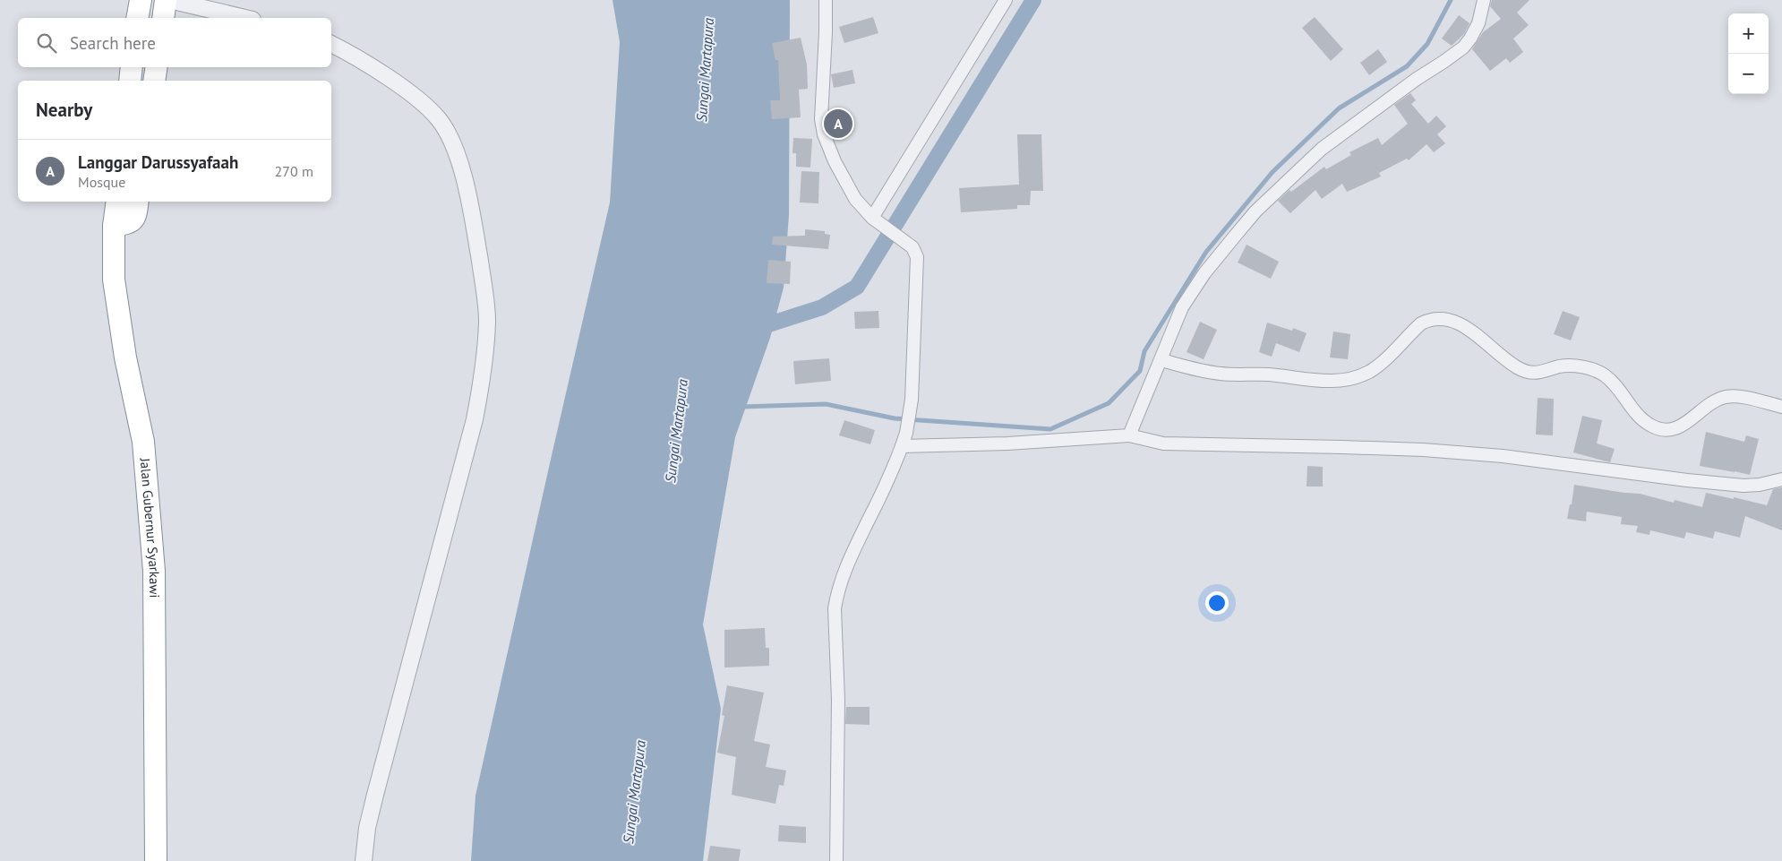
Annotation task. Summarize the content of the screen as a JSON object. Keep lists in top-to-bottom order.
{
  "streets": {
    "highway": ["Jalan Gubernur Syarkawi"]
  },
  "water": ["Sungai Martapura"],
  "page": {
    "map_buttons": ["+", "−"],
    "search": "Search here",
    "heading": "Nearby",
    "pins": "A",
    "list": [
      {
        "mark": "A",
        "name": "Langgar Darussyafaah",
        "note": "Mosque",
        "value": "270 m"
      }
    ]
  }
}
